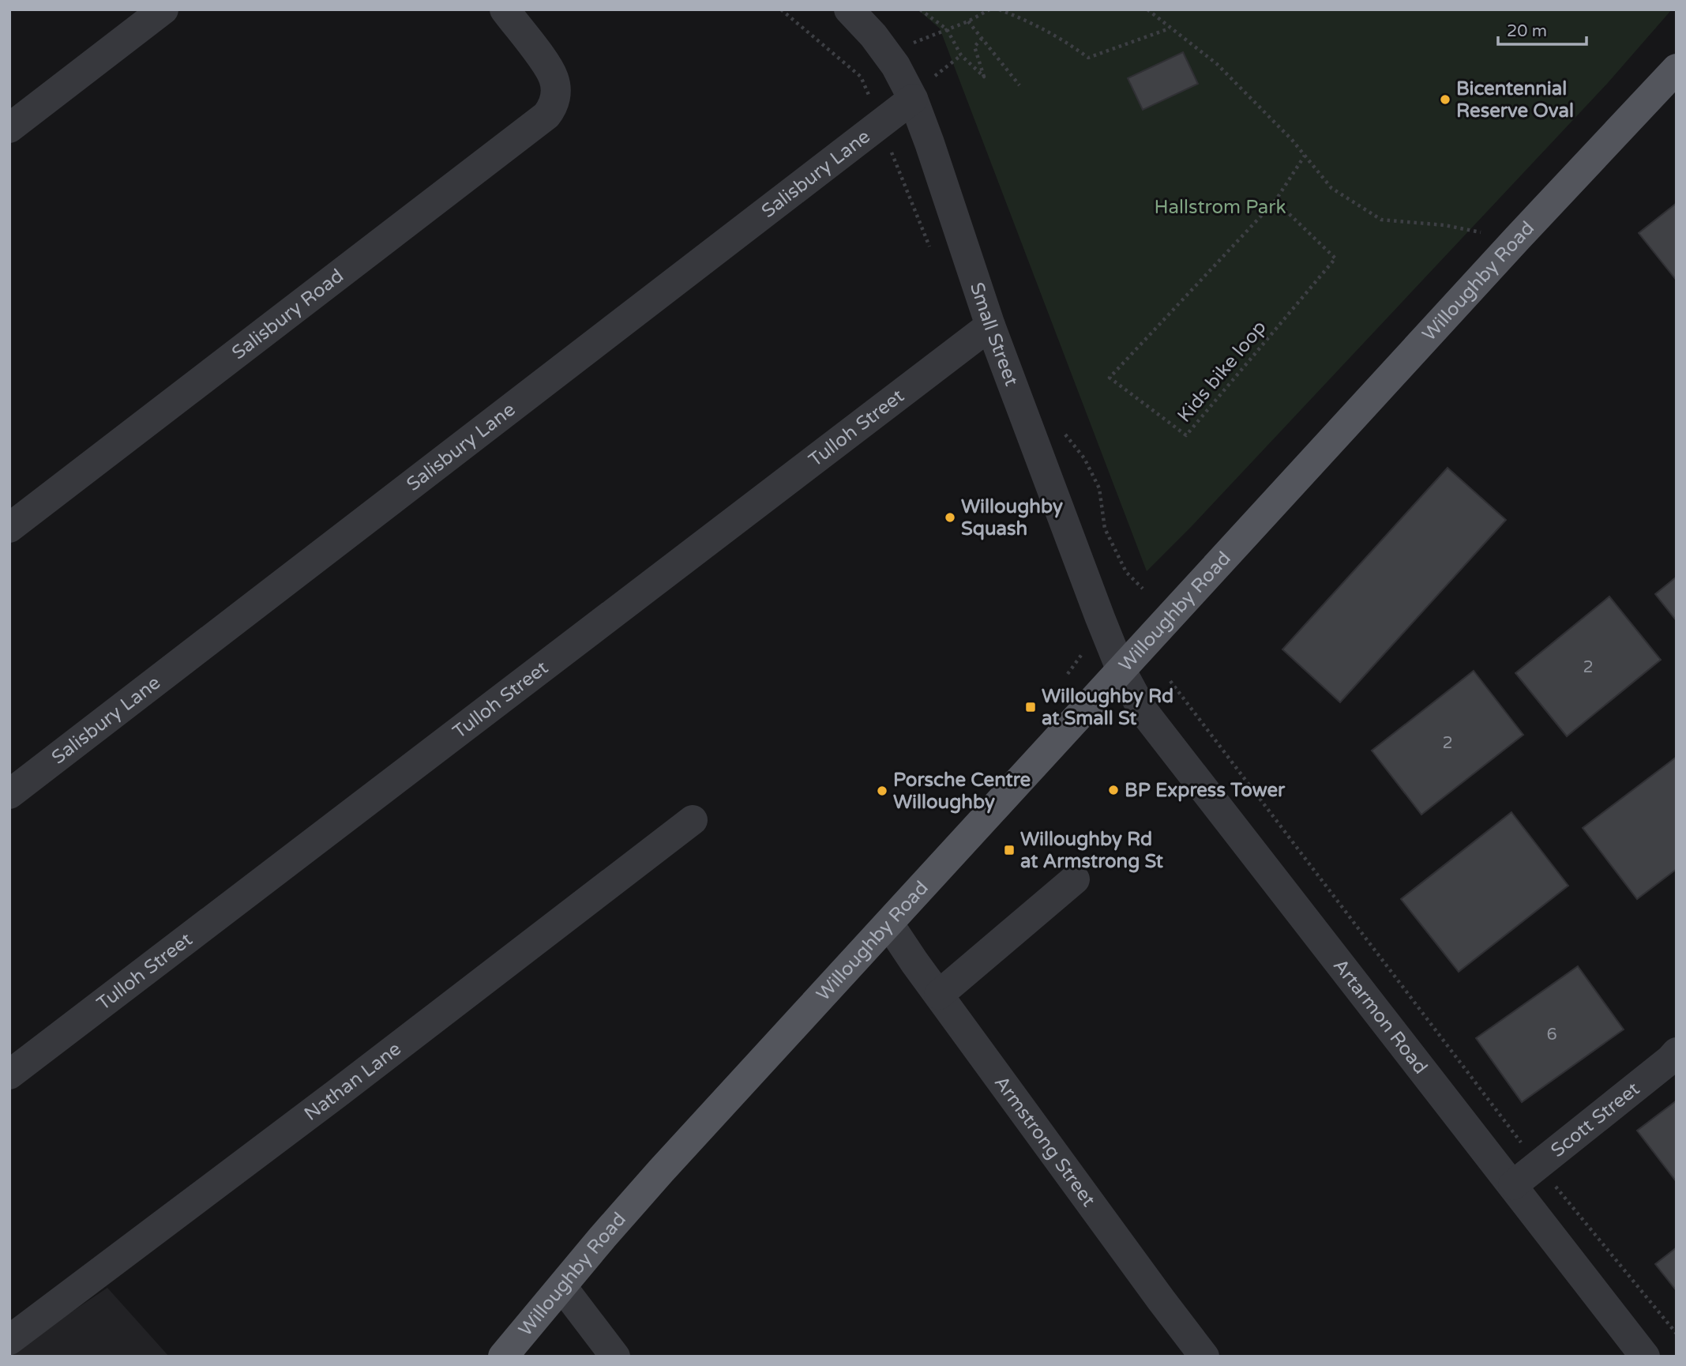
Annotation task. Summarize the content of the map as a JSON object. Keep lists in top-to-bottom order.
{
  "streets": {
    "main road": ["Willoughby Road"],
    "street": [
      "Salisbury Lane",
      "Salisbury Road",
      "Small Street",
      "Tulloh Street",
      "Artarmon Road",
      "Nathan Lane",
      "Scott Street",
      "Armstrong Street"
    ],
    "path": ["Kids bike loop"]
  },
  "crossings": [
    ["Salisbury Lane", "Small Street"],
    ["Willoughby Road", "Small Street"],
    ["Willoughby Road", "Artarmon Road"],
    ["Willoughby Road", "Armstrong Street"],
    ["Small Street", "Tulloh Street"],
    ["Small Street", "Artarmon Road"],
    ["Artarmon Road", "Scott Street"]
  ],
  "parks": ["Hallstrom Park"],
  "places": {
    "other": [
      "Bicentennial Reserve Oval",
      "Willoughby Squash",
      "BP Express Tower",
      "Porsche Centre Willoughby"
    ],
    "transit": ["Willoughby Rd at Small St", "Willoughby Rd at Armstrong St"]
  },
  "house_numbers": ["2", "2", "6"],
  "scale_bar": "20 m"
}
